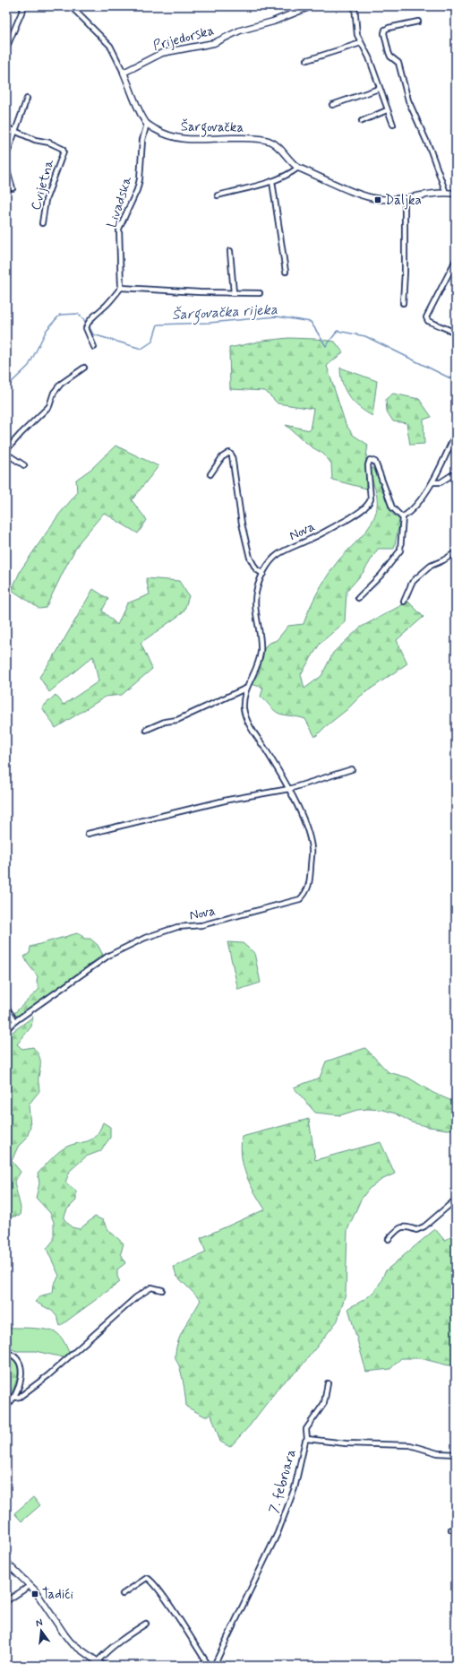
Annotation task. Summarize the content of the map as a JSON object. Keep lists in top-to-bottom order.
{
  "streets": {
    "street": [
      "Prijedorska",
      "Šargovačka",
      "Cvijetna",
      "Livadska",
      "Nova",
      "7. februara"
    ]
  },
  "crossings": [
    ["Šargovačka", "Livadska"]
  ],
  "water": ["Šargovačka rijeka"],
  "places": {
    "transit": ["Daljka", "Tadići"]
  },
  "north": "top"
}
